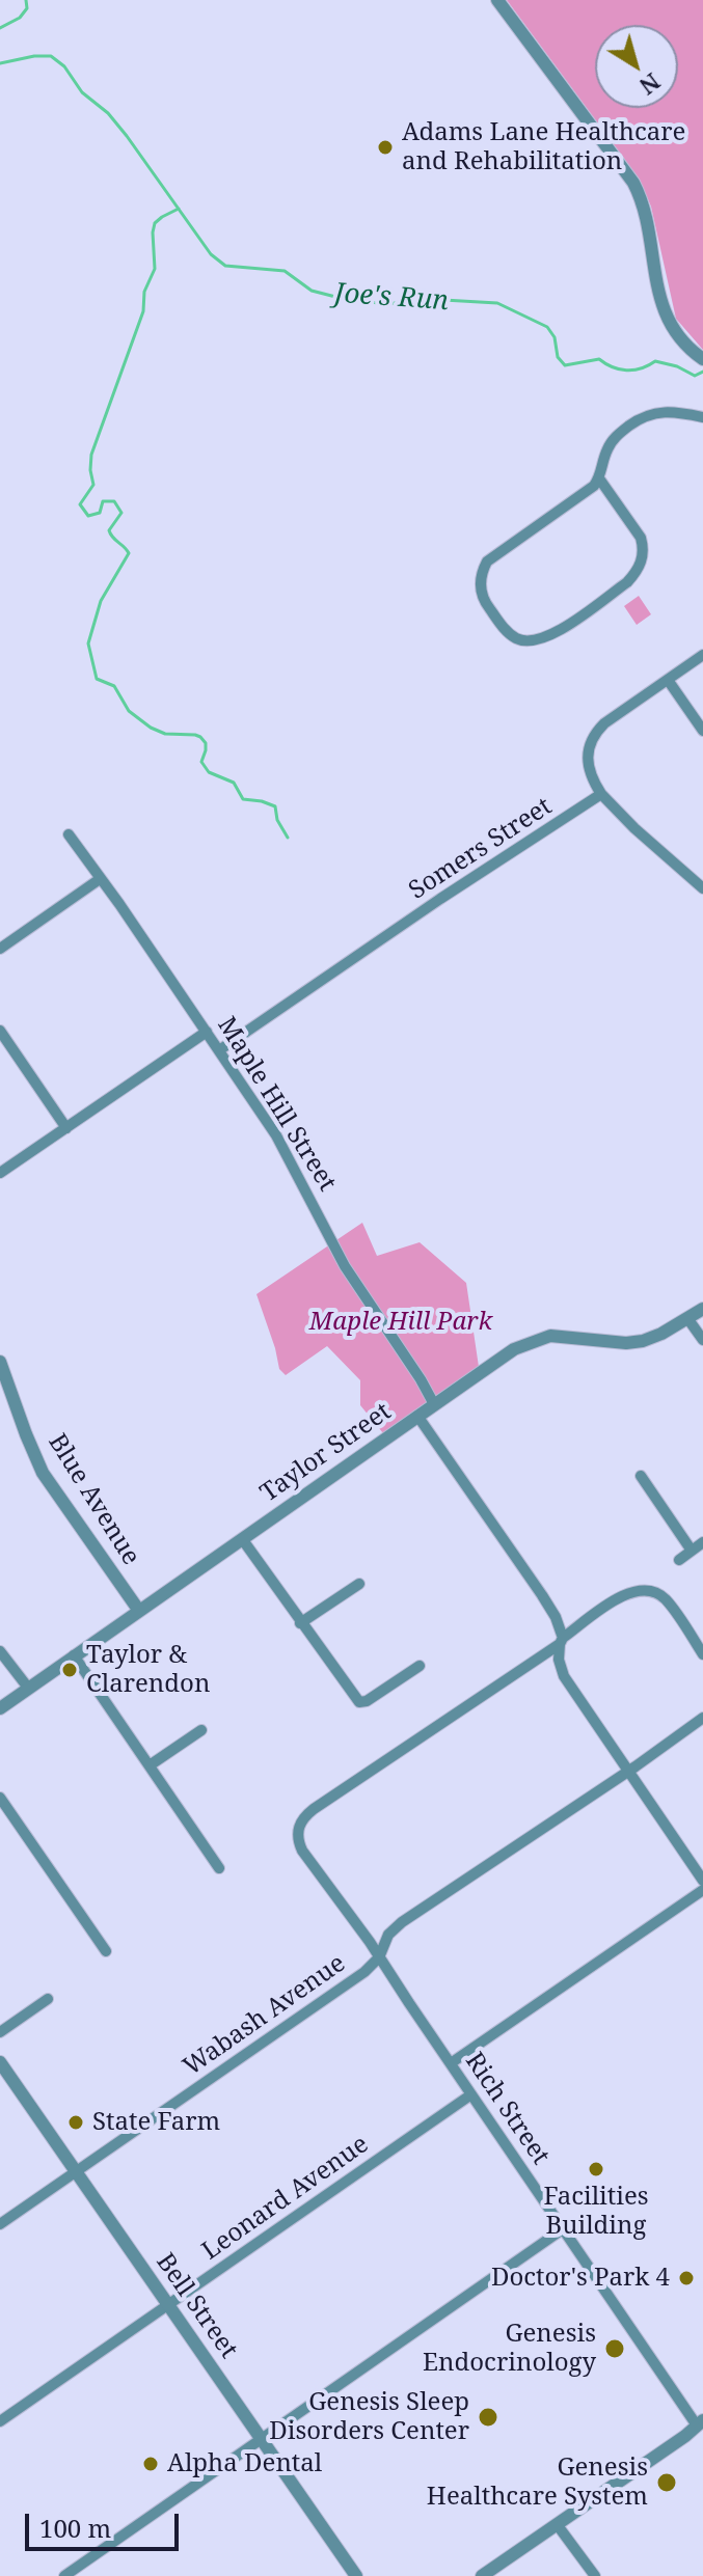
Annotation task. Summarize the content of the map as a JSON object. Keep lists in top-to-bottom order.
{
  "streets": {
    "street": [
      "Somers Street",
      "Maple Hill Street",
      "Taylor Street",
      "Blue Avenue",
      "Wabash Avenue",
      "Rich Street",
      "Leonard Avenue",
      "Bell Street"
    ]
  },
  "crossings": [
    ["Somers Street", "Maple Hill Street"],
    ["Maple Hill Street", "Taylor Street"],
    ["Taylor Street", "Blue Avenue"],
    ["Wabash Avenue", "Rich Street"],
    ["Wabash Avenue", "Bell Street"],
    ["Rich Street", "Leonard Avenue"],
    ["Leonard Avenue", "Bell Street"]
  ],
  "water": ["Joe's Run"],
  "parks": ["Maple Hill Park"],
  "places": [
    "Adams Lane Healthcare and Rehabilitation",
    "Taylor & Clarendon",
    "State Farm",
    "Facilities Building",
    "Doctor's Park 4",
    "Genesis Endocrinology",
    "Genesis Sleep Disorders Center",
    "Alpha Dental",
    "Genesis Healthcare System"
  ],
  "scale_bar": "100 m",
  "north": "bottom right"
}
